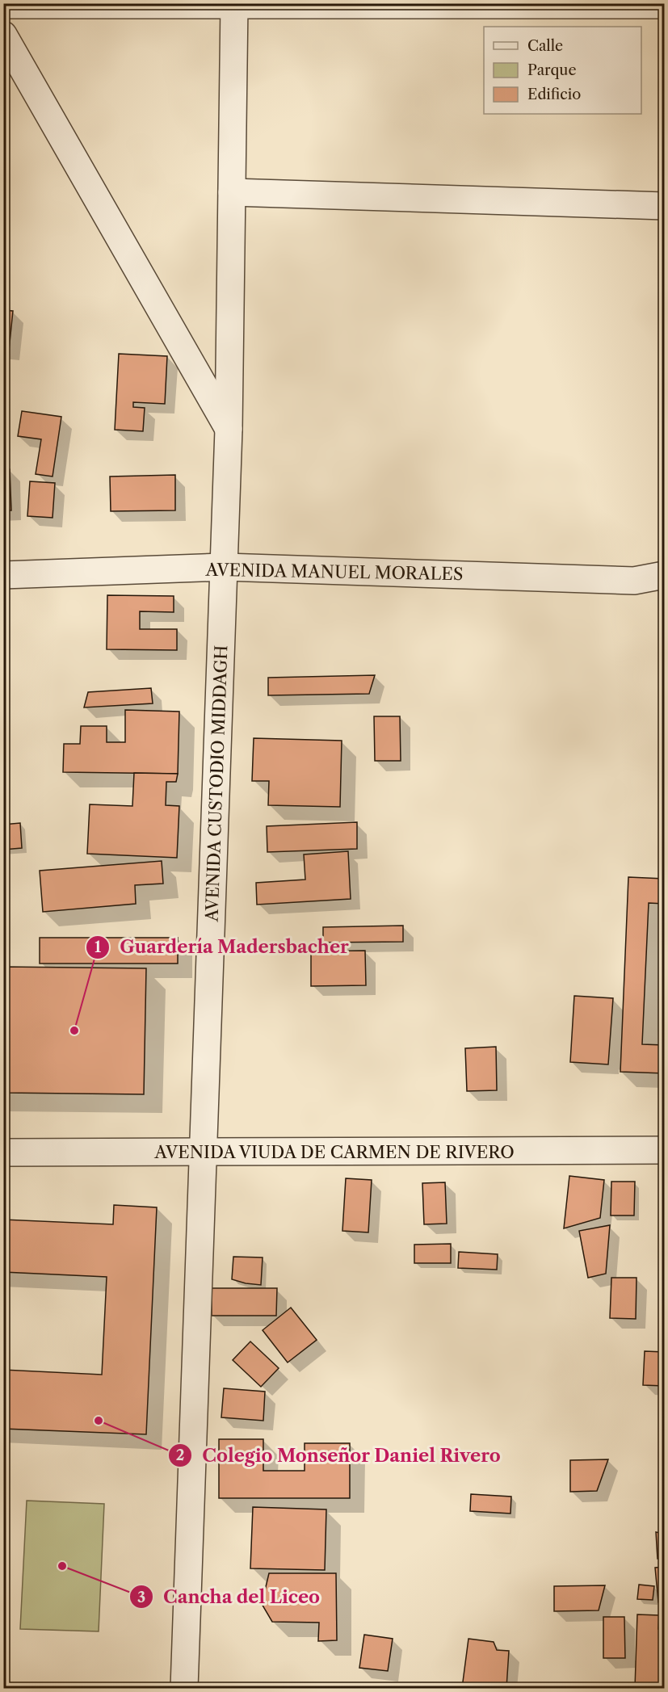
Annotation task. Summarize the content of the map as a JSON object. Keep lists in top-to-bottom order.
{
  "streets": {
    "street": ["AVENIDA MANUEL MORALES", "AVENIDA CUSTODIO MIDDAGH", "AVENIDA VIUDA DE CARMEN DE RIVERO"]
  },
  "crossings": [
    ["AVENIDA MANUEL MORALES", "AVENIDA CUSTODIO MIDDAGH"],
    ["AVENIDA CUSTODIO MIDDAGH", "AVENIDA VIUDA DE CARMEN DE RIVERO"]
  ],
  "places": ["Guardería Madersbacher", "Colegio Monseñor Daniel Rivero", "Cancha del Liceo"],
  "legend": ["Calle", "Parque", "Edificio"]
}
